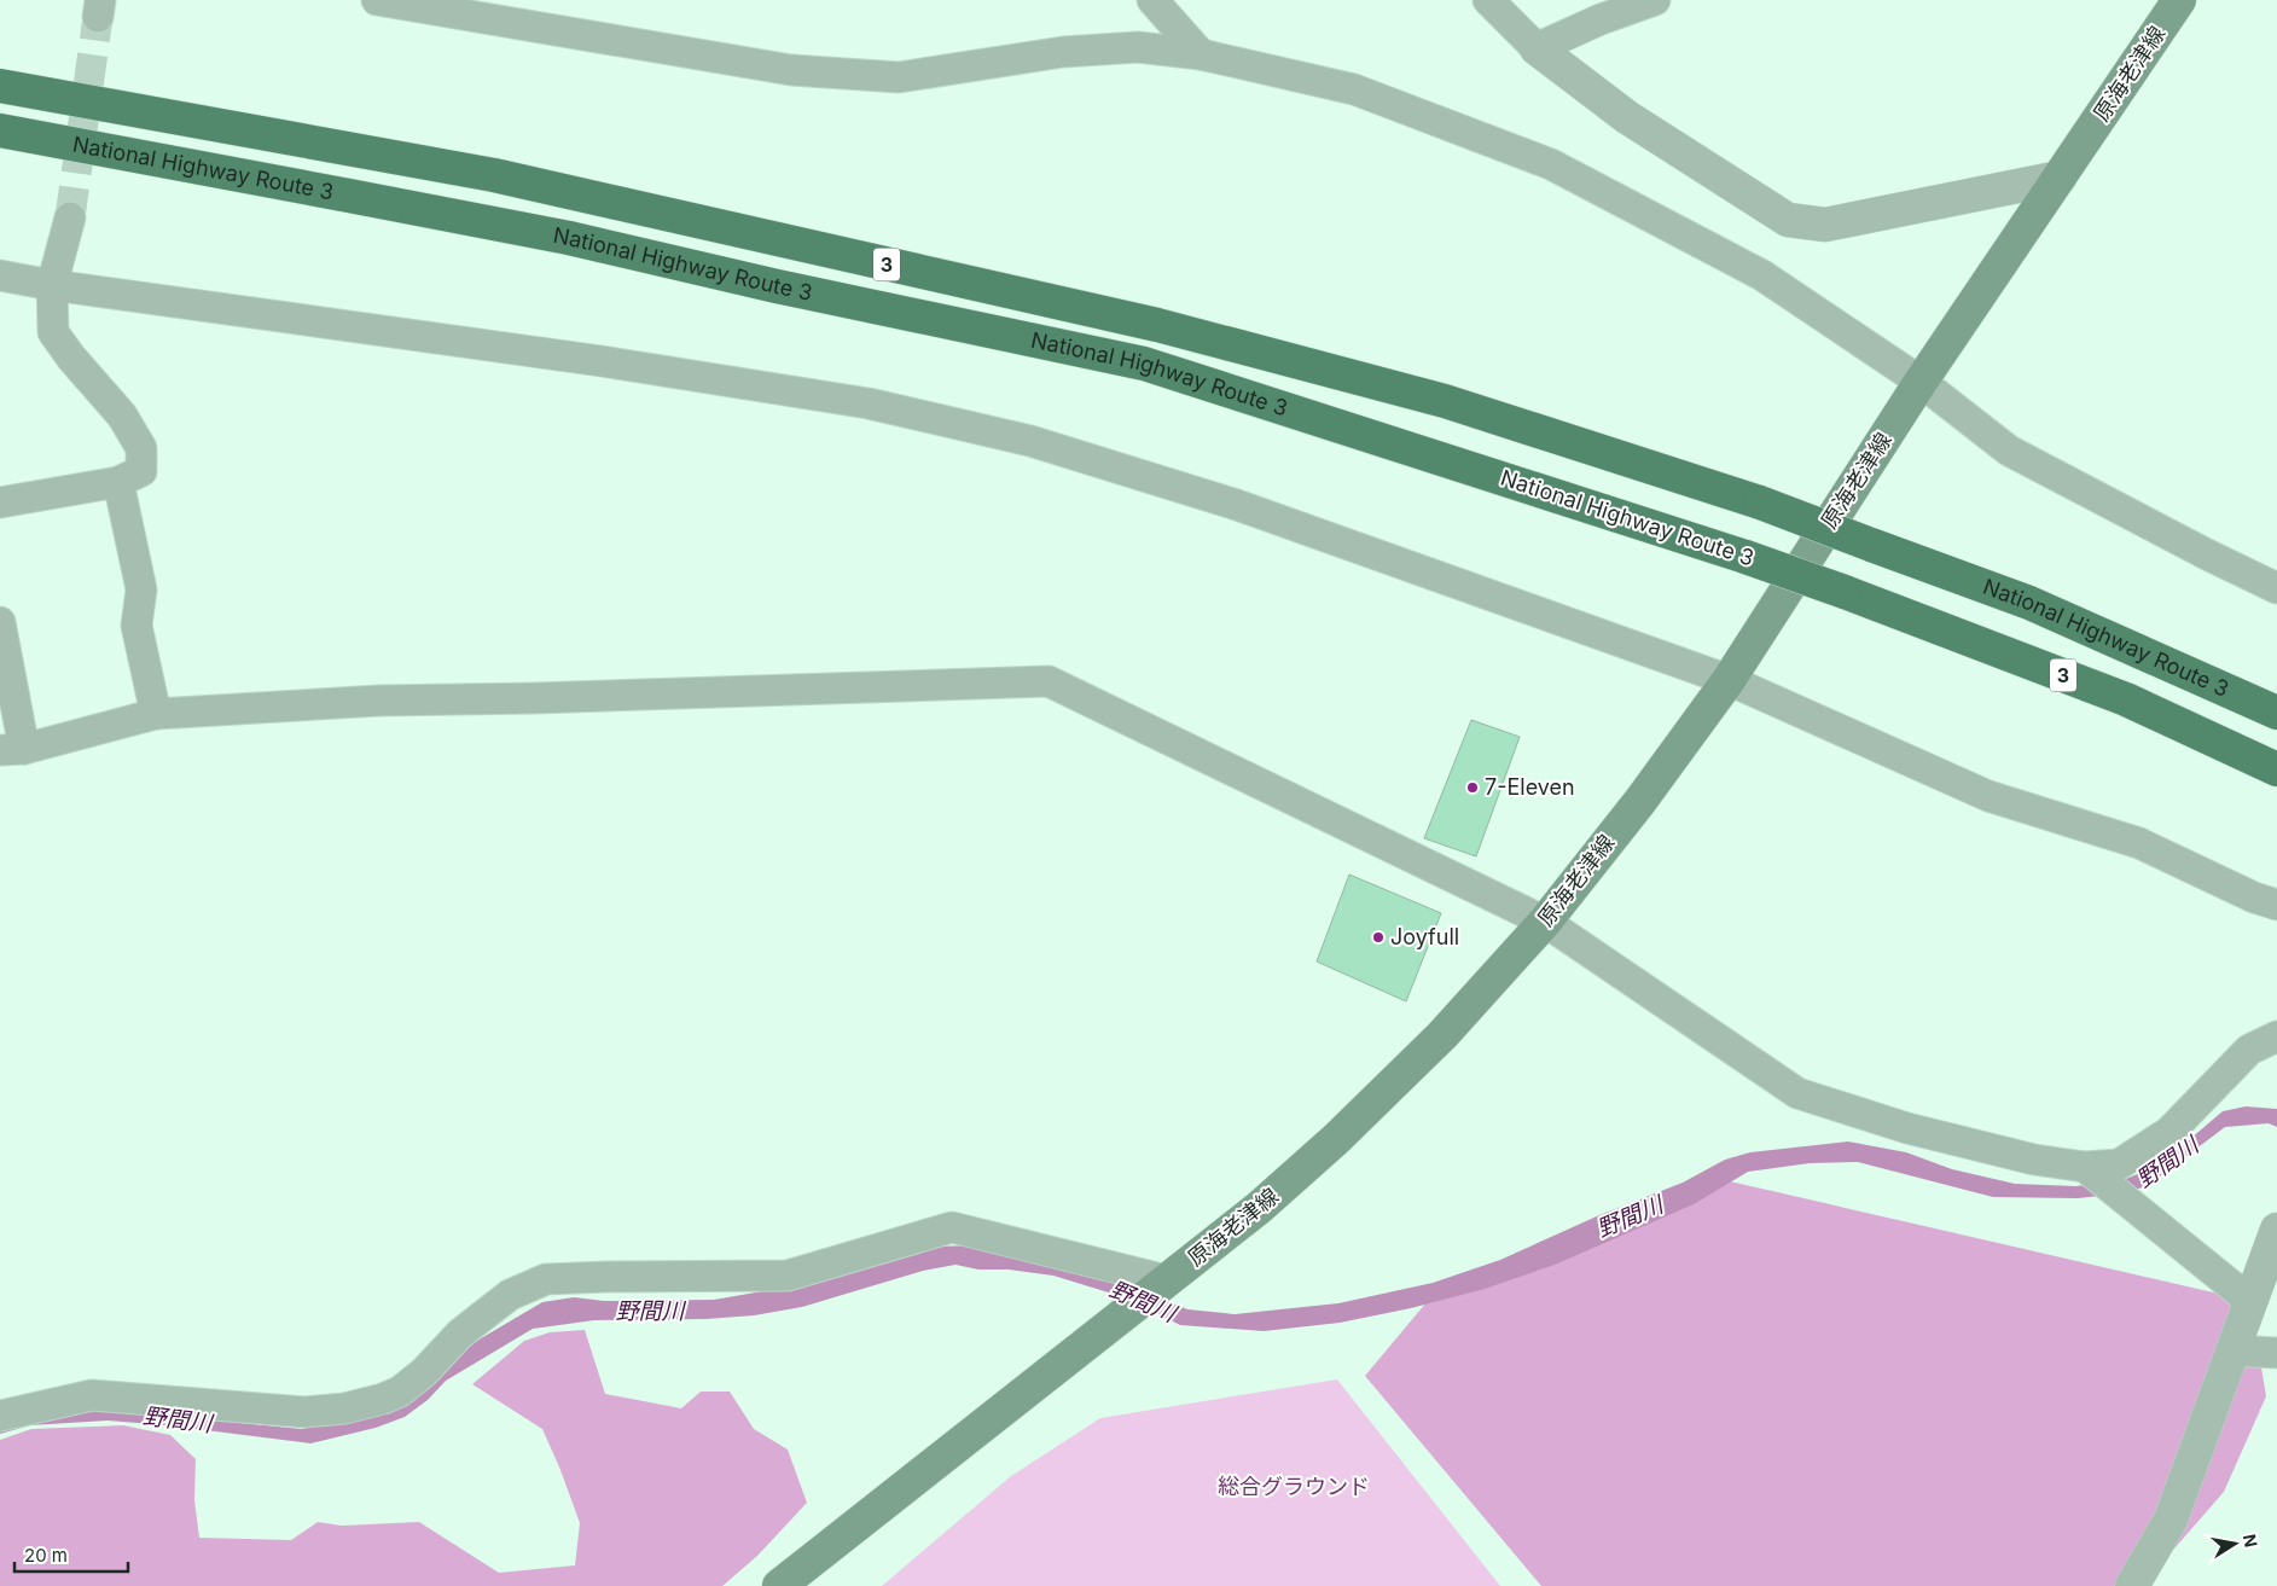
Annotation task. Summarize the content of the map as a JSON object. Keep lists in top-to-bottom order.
{
  "streets": {
    "highway": ["National Highway Route 3", "3"],
    "main road": ["原海老津線"]
  },
  "water": ["野間川"],
  "parks": ["総合グラウンド"],
  "places": ["7-Eleven", "Joyfull"],
  "scale_bar": "20 m",
  "north": "right"
}
